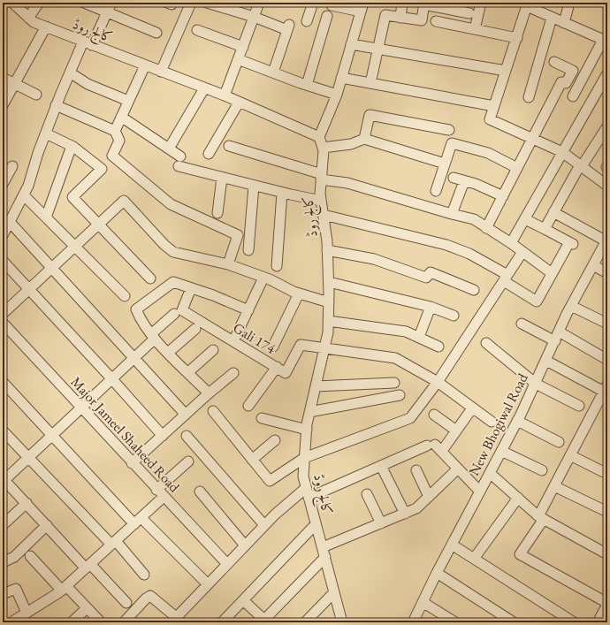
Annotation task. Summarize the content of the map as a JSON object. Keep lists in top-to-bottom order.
{
  "streets": {
    "street": [
      "کالج روڈ",
      "Gali 174",
      "New Bhogiwal Road",
      "Major Jameel Shaheed Road"
    ]
  },
  "crossings": [
    ["کالج روڈ", "Gali 174"]
  ]
}
